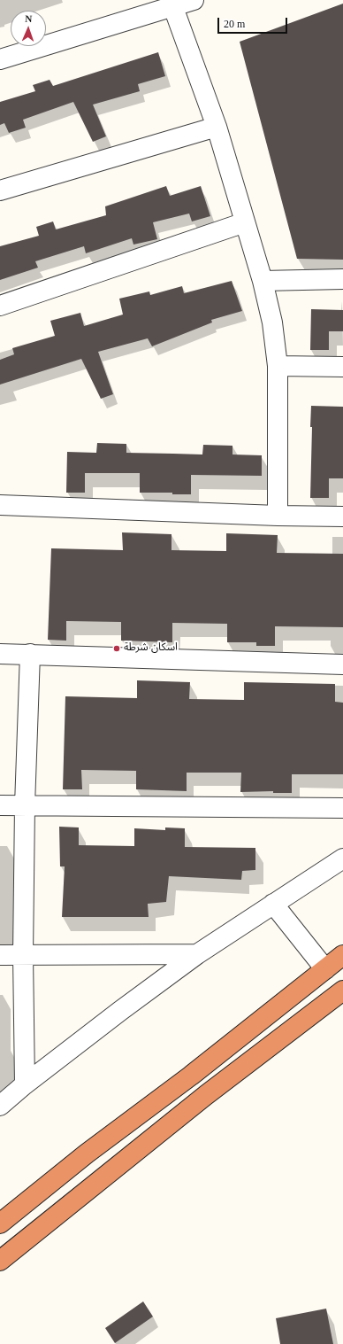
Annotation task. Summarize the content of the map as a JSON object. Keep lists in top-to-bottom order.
{
  "places": ["اسكان شرطة"],
  "scale_bar": "20 m",
  "north": "top"
}
